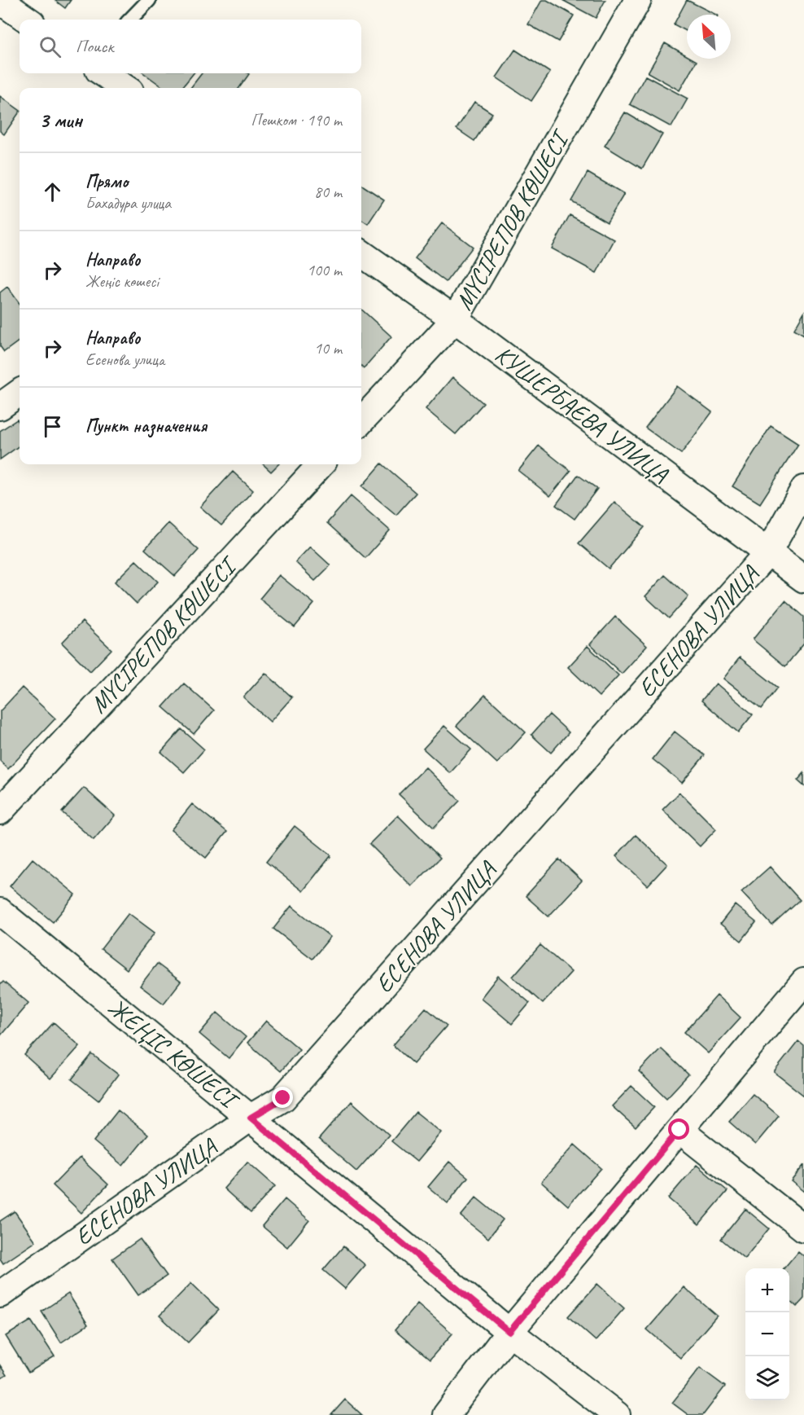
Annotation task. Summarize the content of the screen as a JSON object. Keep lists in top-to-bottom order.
{
  "streets": {
    "street": [
      "МҮСІРЕПОВ КӨШЕСІ",
      "КУШЕРБАЕВА УЛИЦА",
      "ЕСЕНОВА УЛИЦА",
      "ЖЕҢІС КӨШЕСІ"
    ]
  },
  "crossings": [
    ["МҮСІРЕПОВ КӨШЕСІ", "КУШЕРБАЕВА УЛИЦА"],
    ["КУШЕРБАЕВА УЛИЦА", "ЕСЕНОВА УЛИЦА"],
    ["ЕСЕНОВА УЛИЦА", "ЖЕҢІС КӨШЕСІ"]
  ],
  "north": "top left",
  "page": {
    "search": "Поиск",
    "heading": ["3 мин", "Пешком · 190 m"],
    "list": [
      ["Прямо", "Бахадура улица", "80 m"],
      ["Направо", "Жеңіс көшесі", "100 m"],
      ["Направо", "Есенова улица", "10 m"],
      "Пункт назначения"
    ],
    "map_buttons": ["+", "−"]
  }
}
